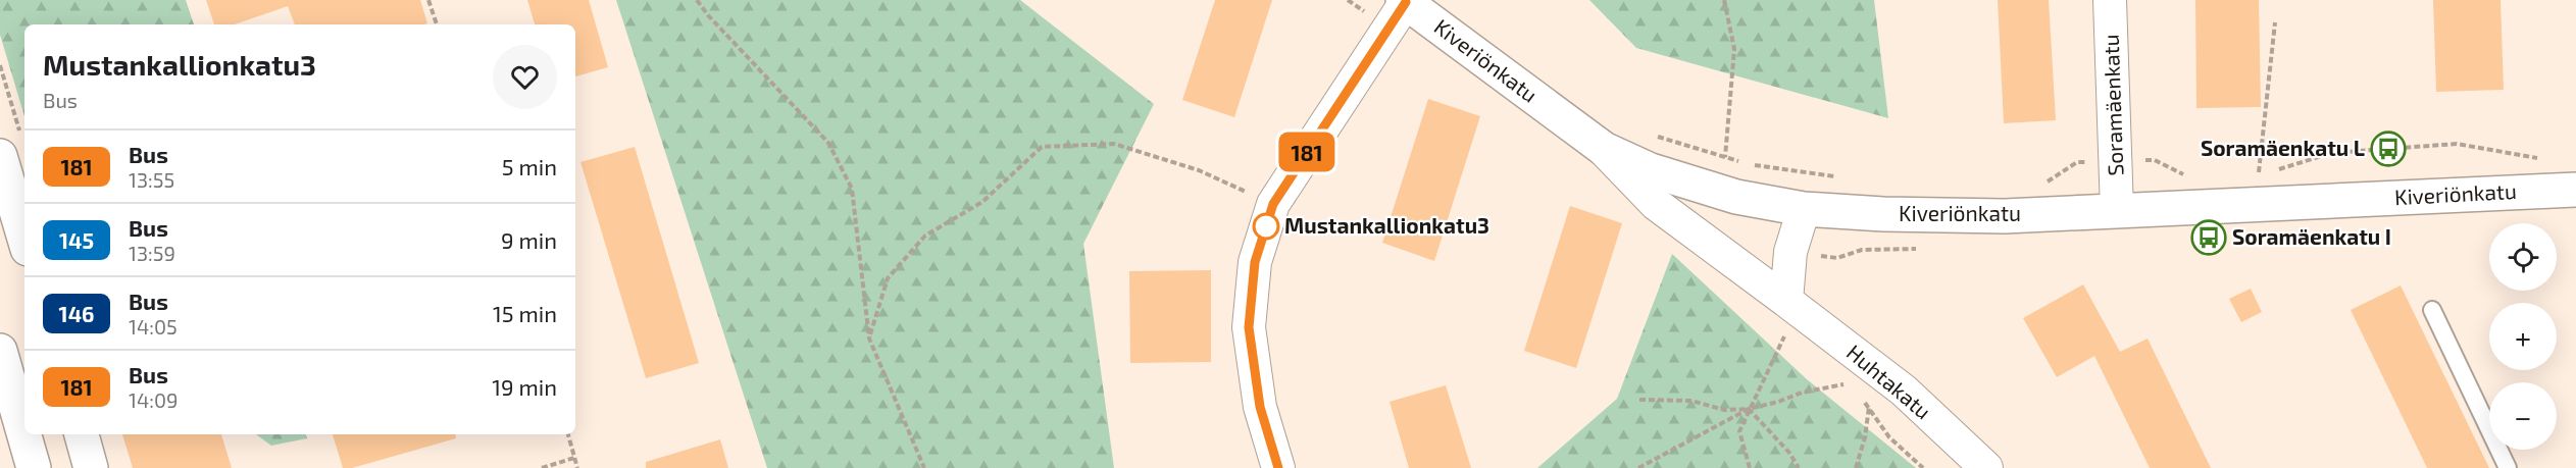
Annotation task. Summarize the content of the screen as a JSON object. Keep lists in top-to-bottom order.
{
  "streets": {
    "street": ["Kiveriönkatu", "Soramäenkatu", "Huhtakatu"]
  },
  "crossings": [
    ["Kiveriönkatu", "Soramäenkatu"],
    ["Kiveriönkatu", "Huhtakatu"]
  ],
  "places": {
    "bus stop": ["Soramäenkatu L", "Soramäenkatu I"],
    "other": ["Mustankallionkatu3"]
  },
  "lines": ["bus line 181"],
  "page": {
    "on_map": "181",
    "heading": ["Mustankallionkatu3", "Bus"],
    "list": [
      {
        "mark": "181",
        "name": "Bus",
        "note": "13:55",
        "value": "5 min"
      },
      {
        "mark": "145",
        "name": "Bus",
        "note": "13:59",
        "value": "9 min"
      },
      {
        "mark": "146",
        "name": "Bus",
        "note": "14:05",
        "value": "15 min"
      },
      {
        "mark": "181",
        "name": "Bus",
        "note": "14:09",
        "value": "19 min"
      }
    ],
    "map_buttons": ["+", "−"]
  }
}
